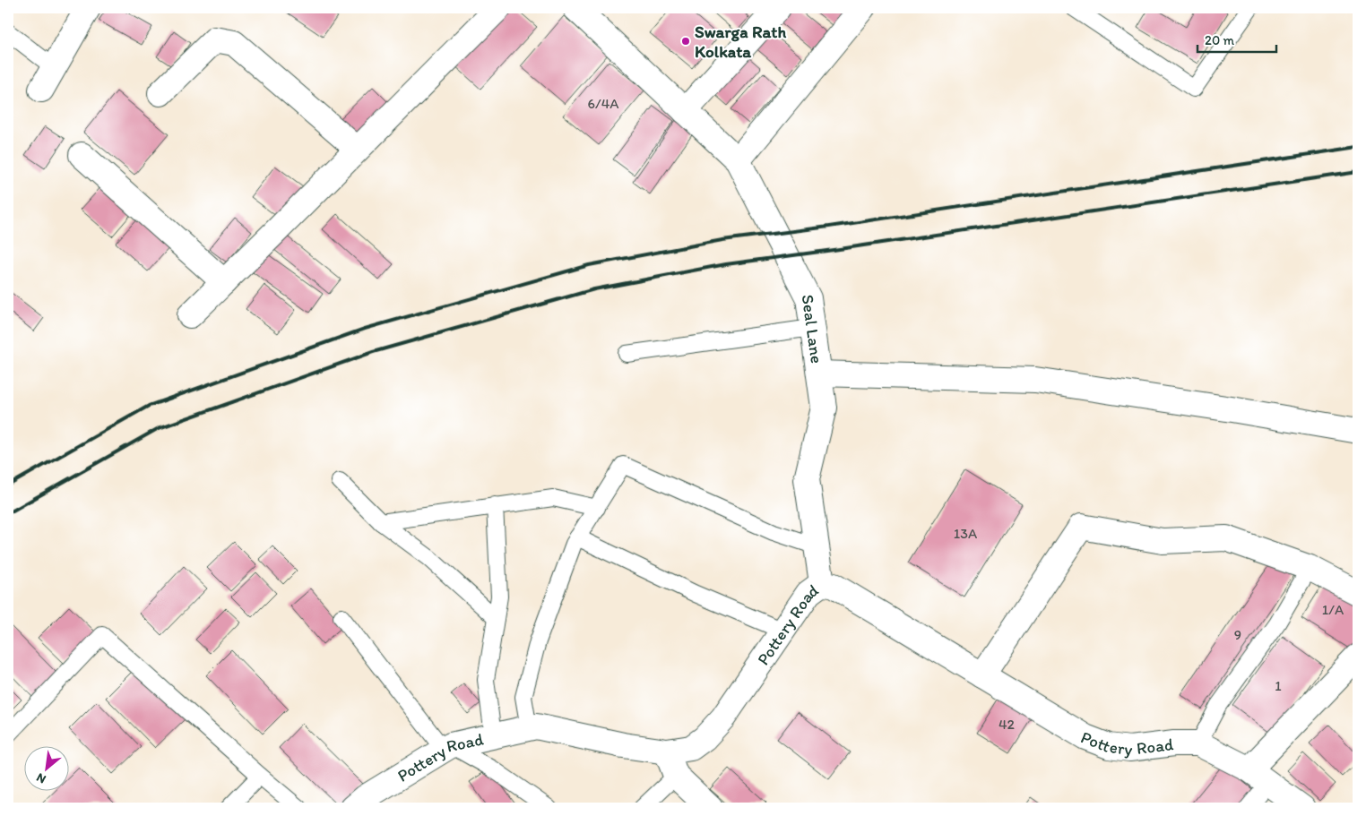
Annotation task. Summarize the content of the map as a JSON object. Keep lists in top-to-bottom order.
{
  "streets": {
    "street": ["Seal Lane", "Pottery Road"]
  },
  "crossings": [
    ["Seal Lane", "Pottery Road"]
  ],
  "places": ["Swarga Rath Kolkata"],
  "house_numbers": [
    "6/4A",
    "13A",
    "1/A",
    "9",
    "1",
    "42"
  ],
  "scale_bar": "20 m",
  "north": "bottom left"
}
